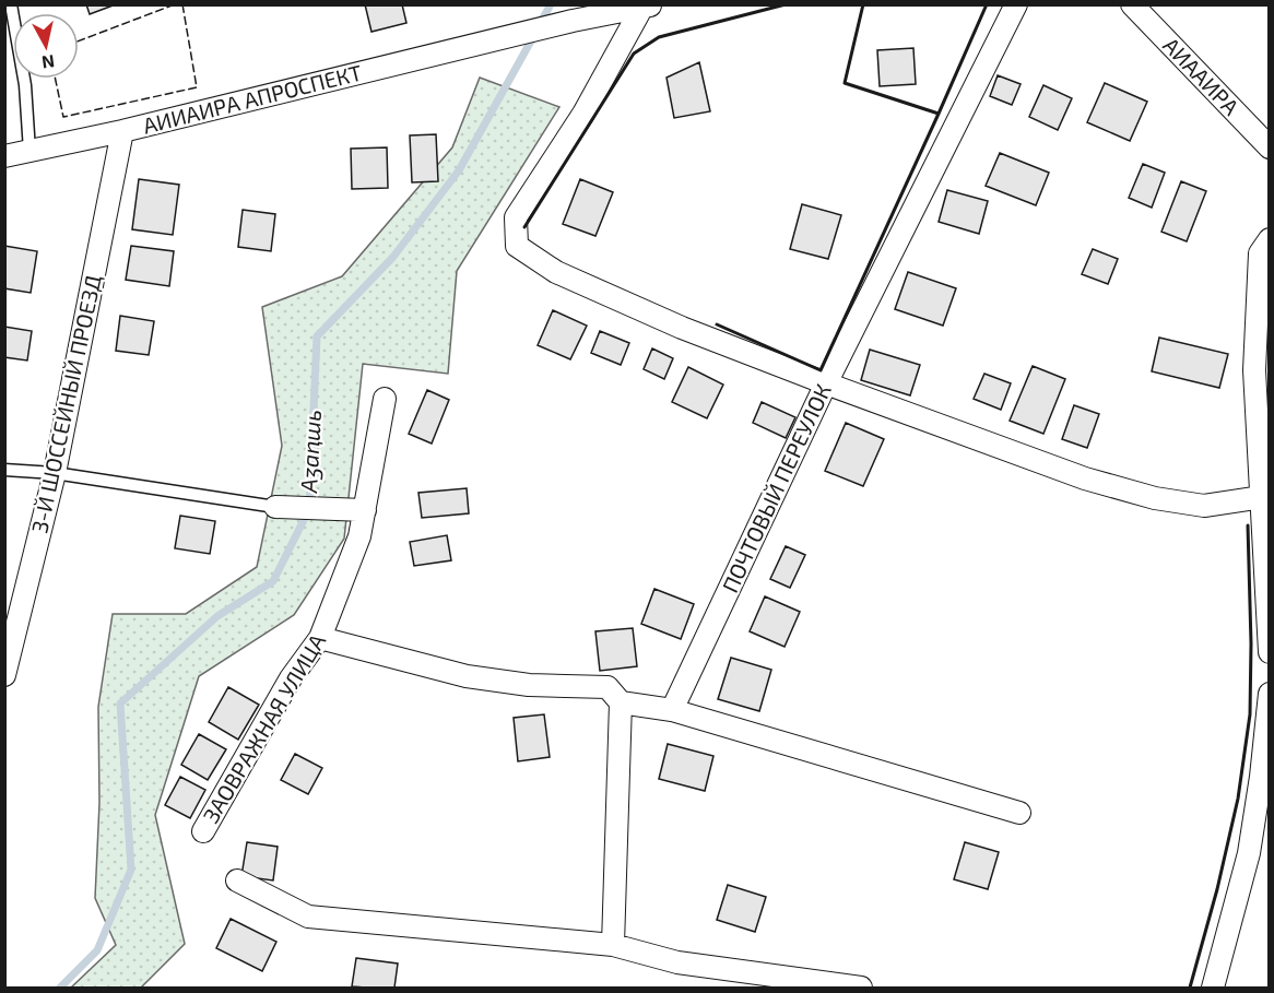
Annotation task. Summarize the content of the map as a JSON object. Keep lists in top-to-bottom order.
{
  "streets": {
    "street": [
      "АИААИРА",
      "АИИАИРА АПРОСПЕКТ",
      "3-Й ШОССЕЙНЫЙ ПРОЕЗД",
      "ПОЧТОВЫЙ ПЕРЕУЛОК",
      "ЗАОВРАЖНАЯ УЛИЦА"
    ]
  },
  "crossings": [
    ["АИИАИРА АПРОСПЕКТ", "3-Й ШОССЕЙНЫЙ ПРОЕЗД"]
  ],
  "water": ["Аӡаԥшь"],
  "north": "bottom"
}
